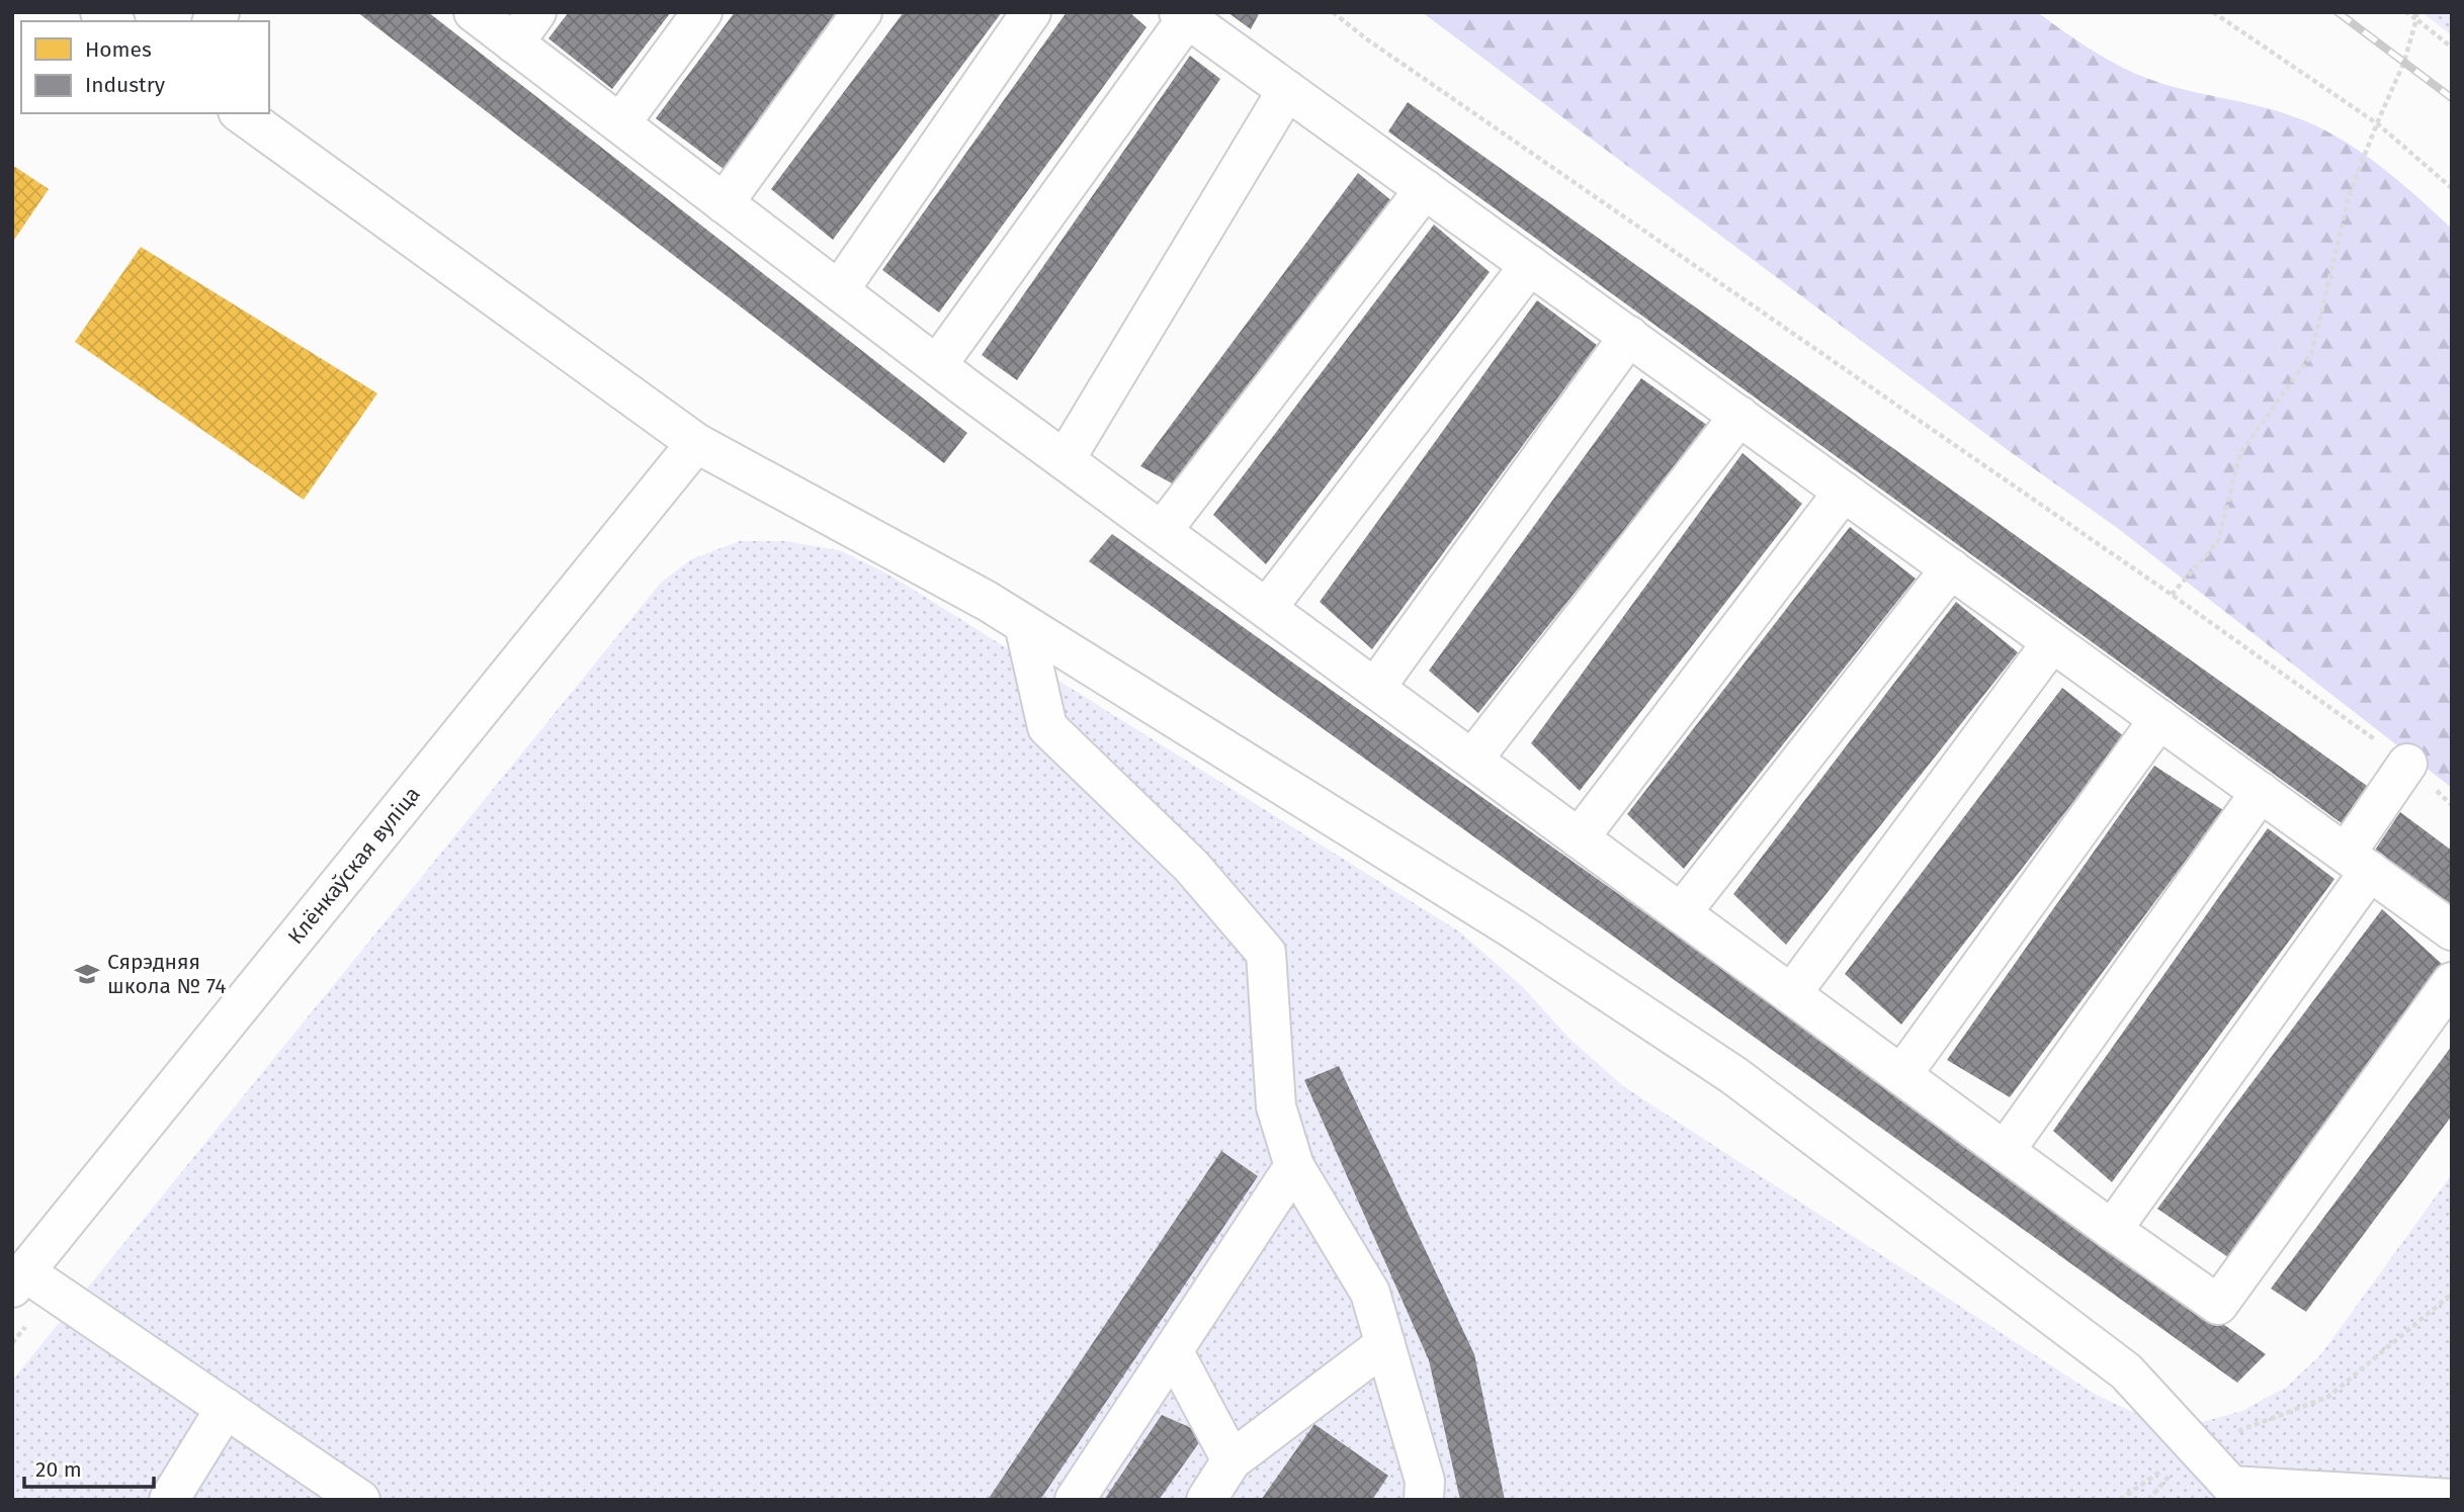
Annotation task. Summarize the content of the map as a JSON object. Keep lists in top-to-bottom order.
{
  "streets": {
    "street": ["Клёнкаўская вуліца"]
  },
  "places": {
    "school or university": ["Сярэдняя школа № 74"]
  },
  "legend": ["Homes", "Industry"],
  "scale_bar": "20 m"
}
